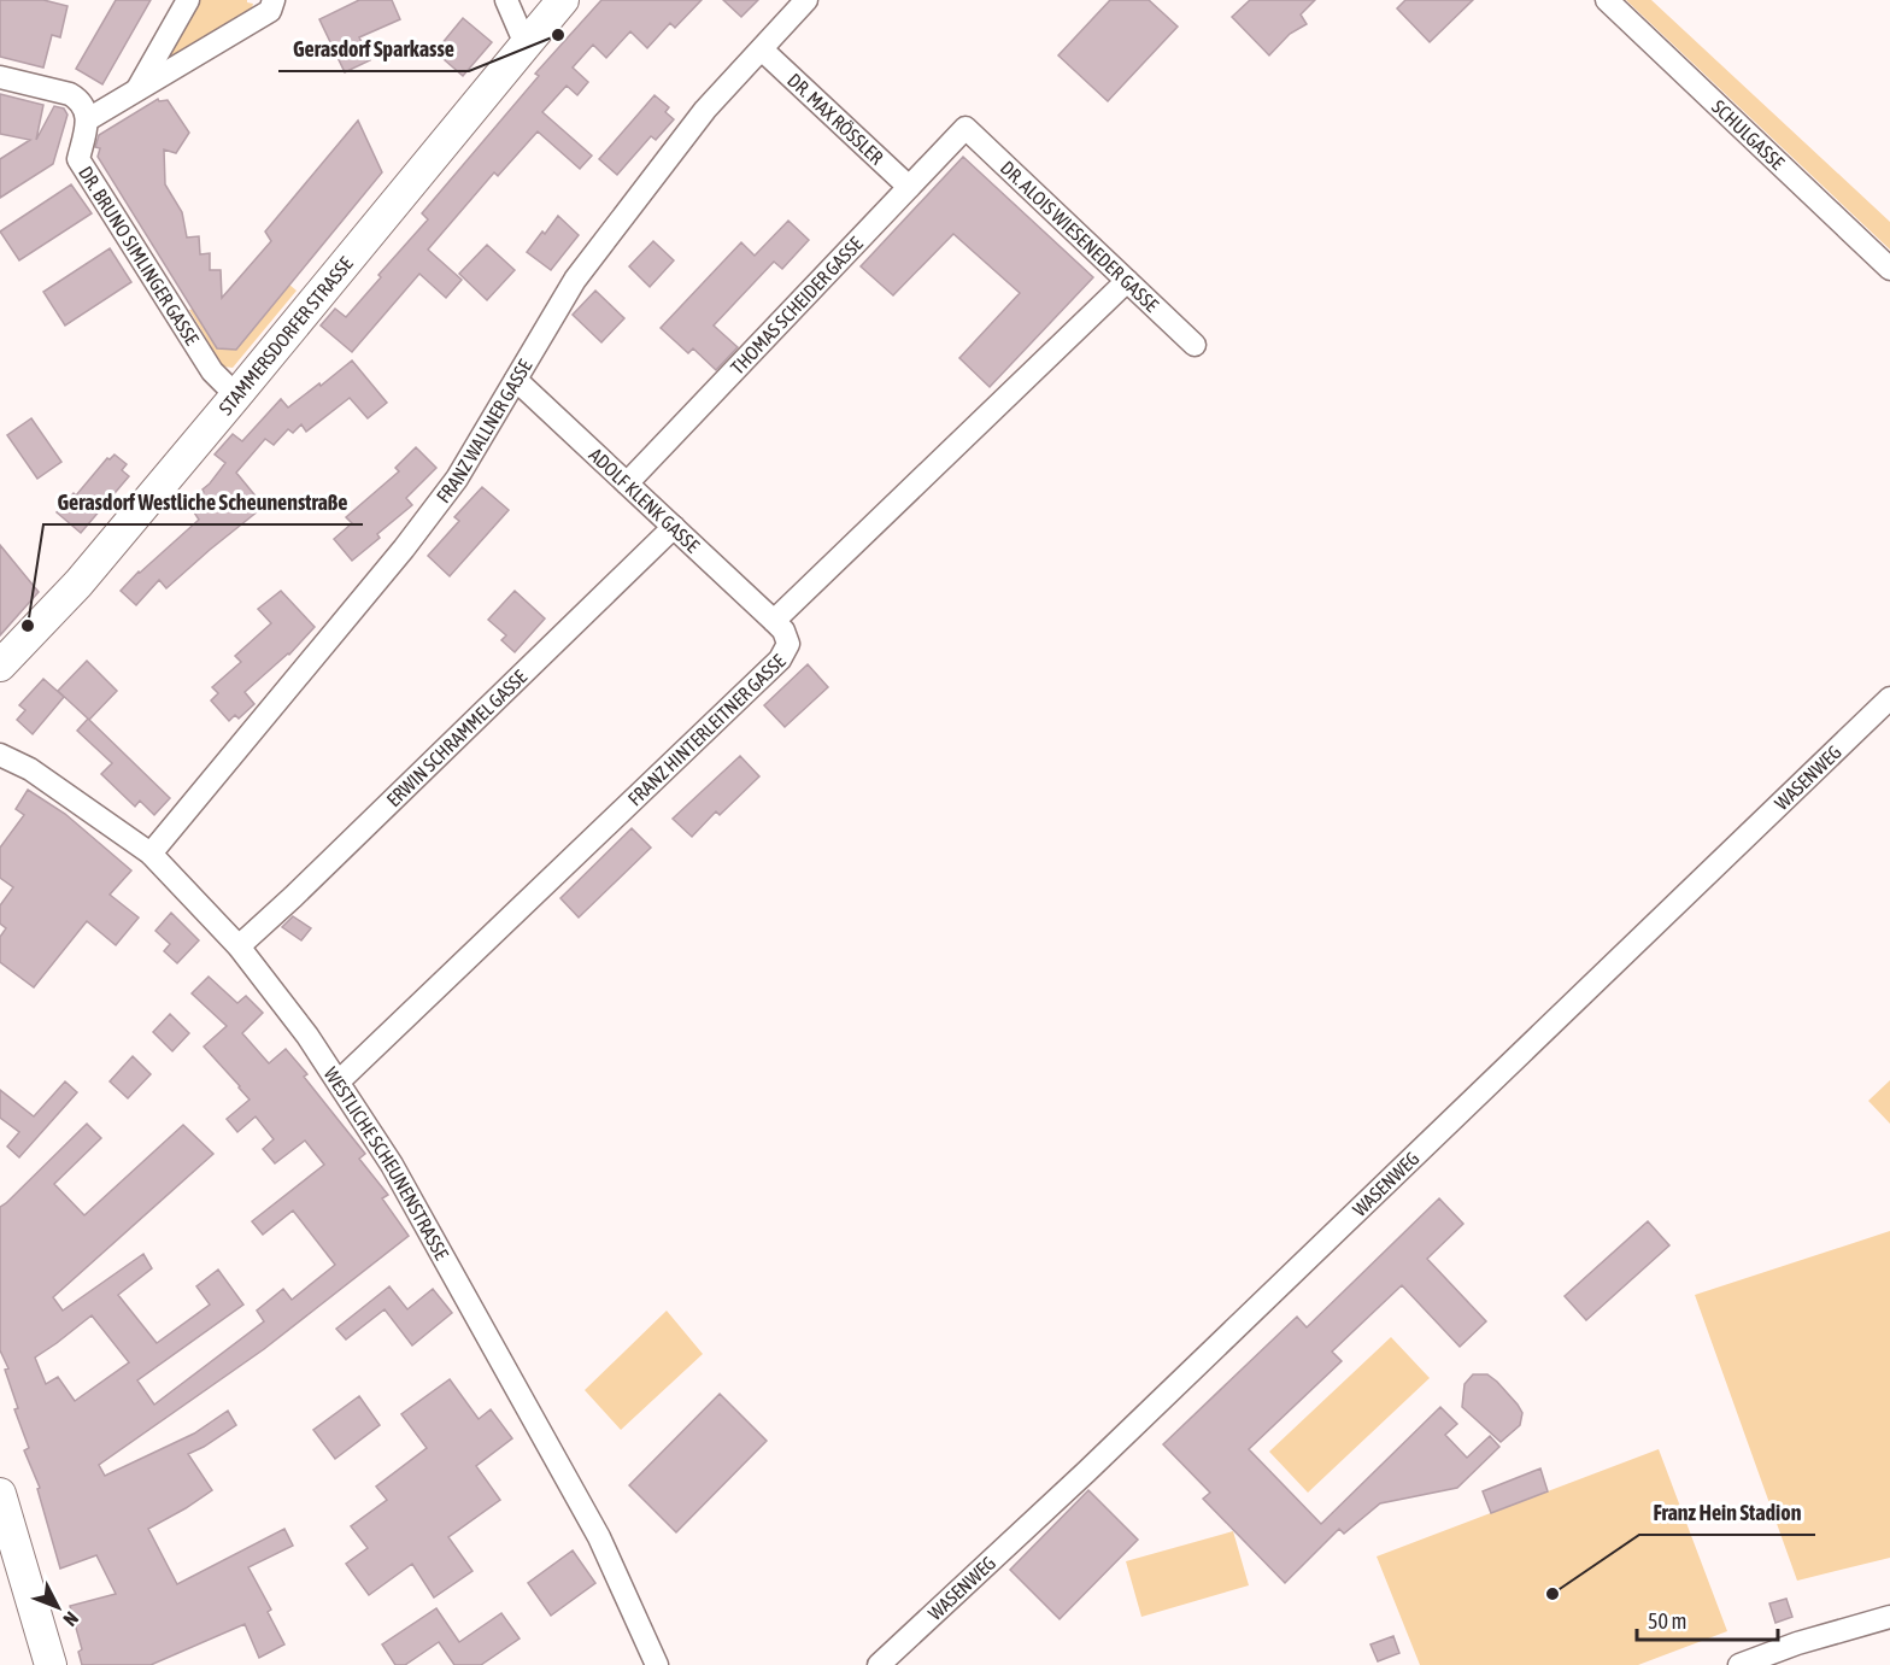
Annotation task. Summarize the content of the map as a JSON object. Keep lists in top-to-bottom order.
{
  "streets": {
    "main road": ["STAMMERSDORFER STRASSE"],
    "street": [
      "DR. MAX RÖSSLER",
      "SCHULGASSE",
      "DR. ALOIS WIESENEDER GASSE",
      "DR. BRUNO SIMLINGER GASSE",
      "THOMAS SCHEIDER GASSE",
      "FRANZ WALLNER GASSE",
      "ADOLF KLENK GASSE",
      "FRANZ HINTERLEITNER GASSE",
      "ERWIN SCHRAMMEL GASSE",
      "WASENWEG",
      "WESTLICHE SCHEUNENSTRASSE"
    ]
  },
  "crossings": [
    ["DR. MAX RÖSSLER", "THOMAS SCHEIDER GASSE"],
    ["DR. MAX RÖSSLER", "FRANZ WALLNER GASSE"],
    ["DR. ALOIS WIESENEDER GASSE", "THOMAS SCHEIDER GASSE"],
    ["DR. ALOIS WIESENEDER GASSE", "FRANZ HINTERLEITNER GASSE"],
    ["DR. BRUNO SIMLINGER GASSE", "STAMMERSDORFER STRASSE"],
    ["THOMAS SCHEIDER GASSE", "ADOLF KLENK GASSE"],
    ["FRANZ WALLNER GASSE", "ADOLF KLENK GASSE"],
    ["FRANZ WALLNER GASSE", "WESTLICHE SCHEUNENSTRASSE"],
    ["ADOLF KLENK GASSE", "FRANZ HINTERLEITNER GASSE"],
    ["ADOLF KLENK GASSE", "ERWIN SCHRAMMEL GASSE"],
    ["FRANZ HINTERLEITNER GASSE", "WESTLICHE SCHEUNENSTRASSE"],
    ["ERWIN SCHRAMMEL GASSE", "WESTLICHE SCHEUNENSTRASSE"]
  ],
  "places": ["Gerasdorf Sparkasse", "Gerasdorf Westliche Scheunenstraße", "Franz Hein Stadion"],
  "scale_bar": "50 m",
  "north": "bottom right"
}
